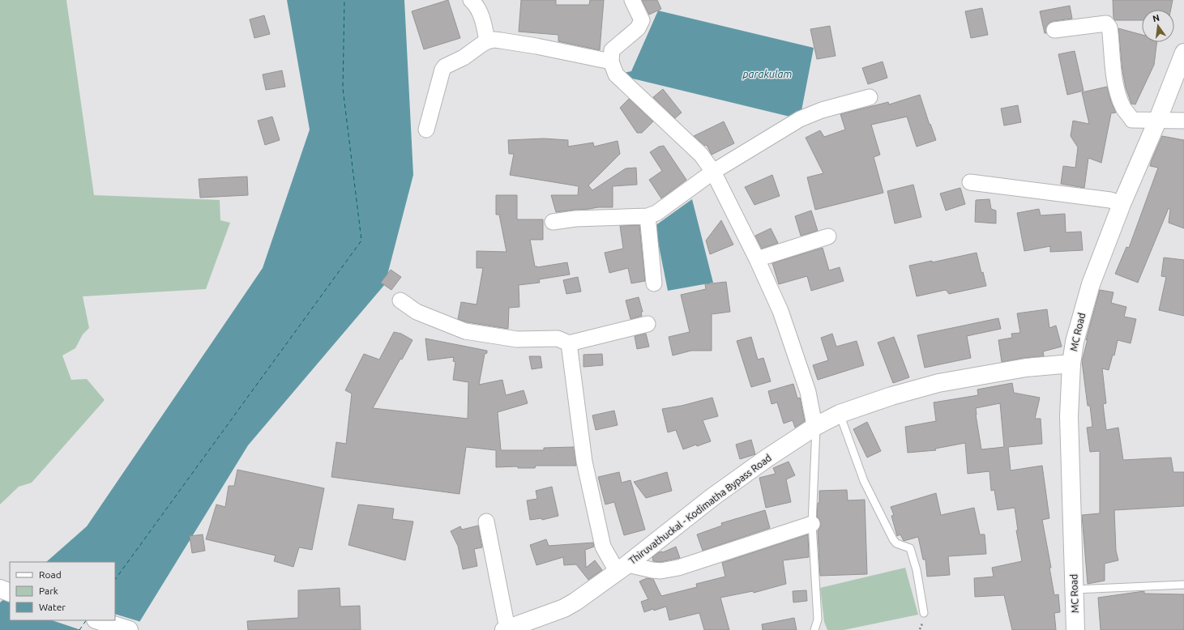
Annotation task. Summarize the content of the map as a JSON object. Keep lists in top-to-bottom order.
{
  "streets": {
    "main road": ["MC Road", "Thiruvathuckal - Kodimatha Bypass Road"]
  },
  "crossings": [
    ["MC Road", "Thiruvathuckal - Kodimatha Bypass Road"]
  ],
  "water": ["parakulam"],
  "legend": ["Road", "Park", "Water"],
  "north": "top"
}
